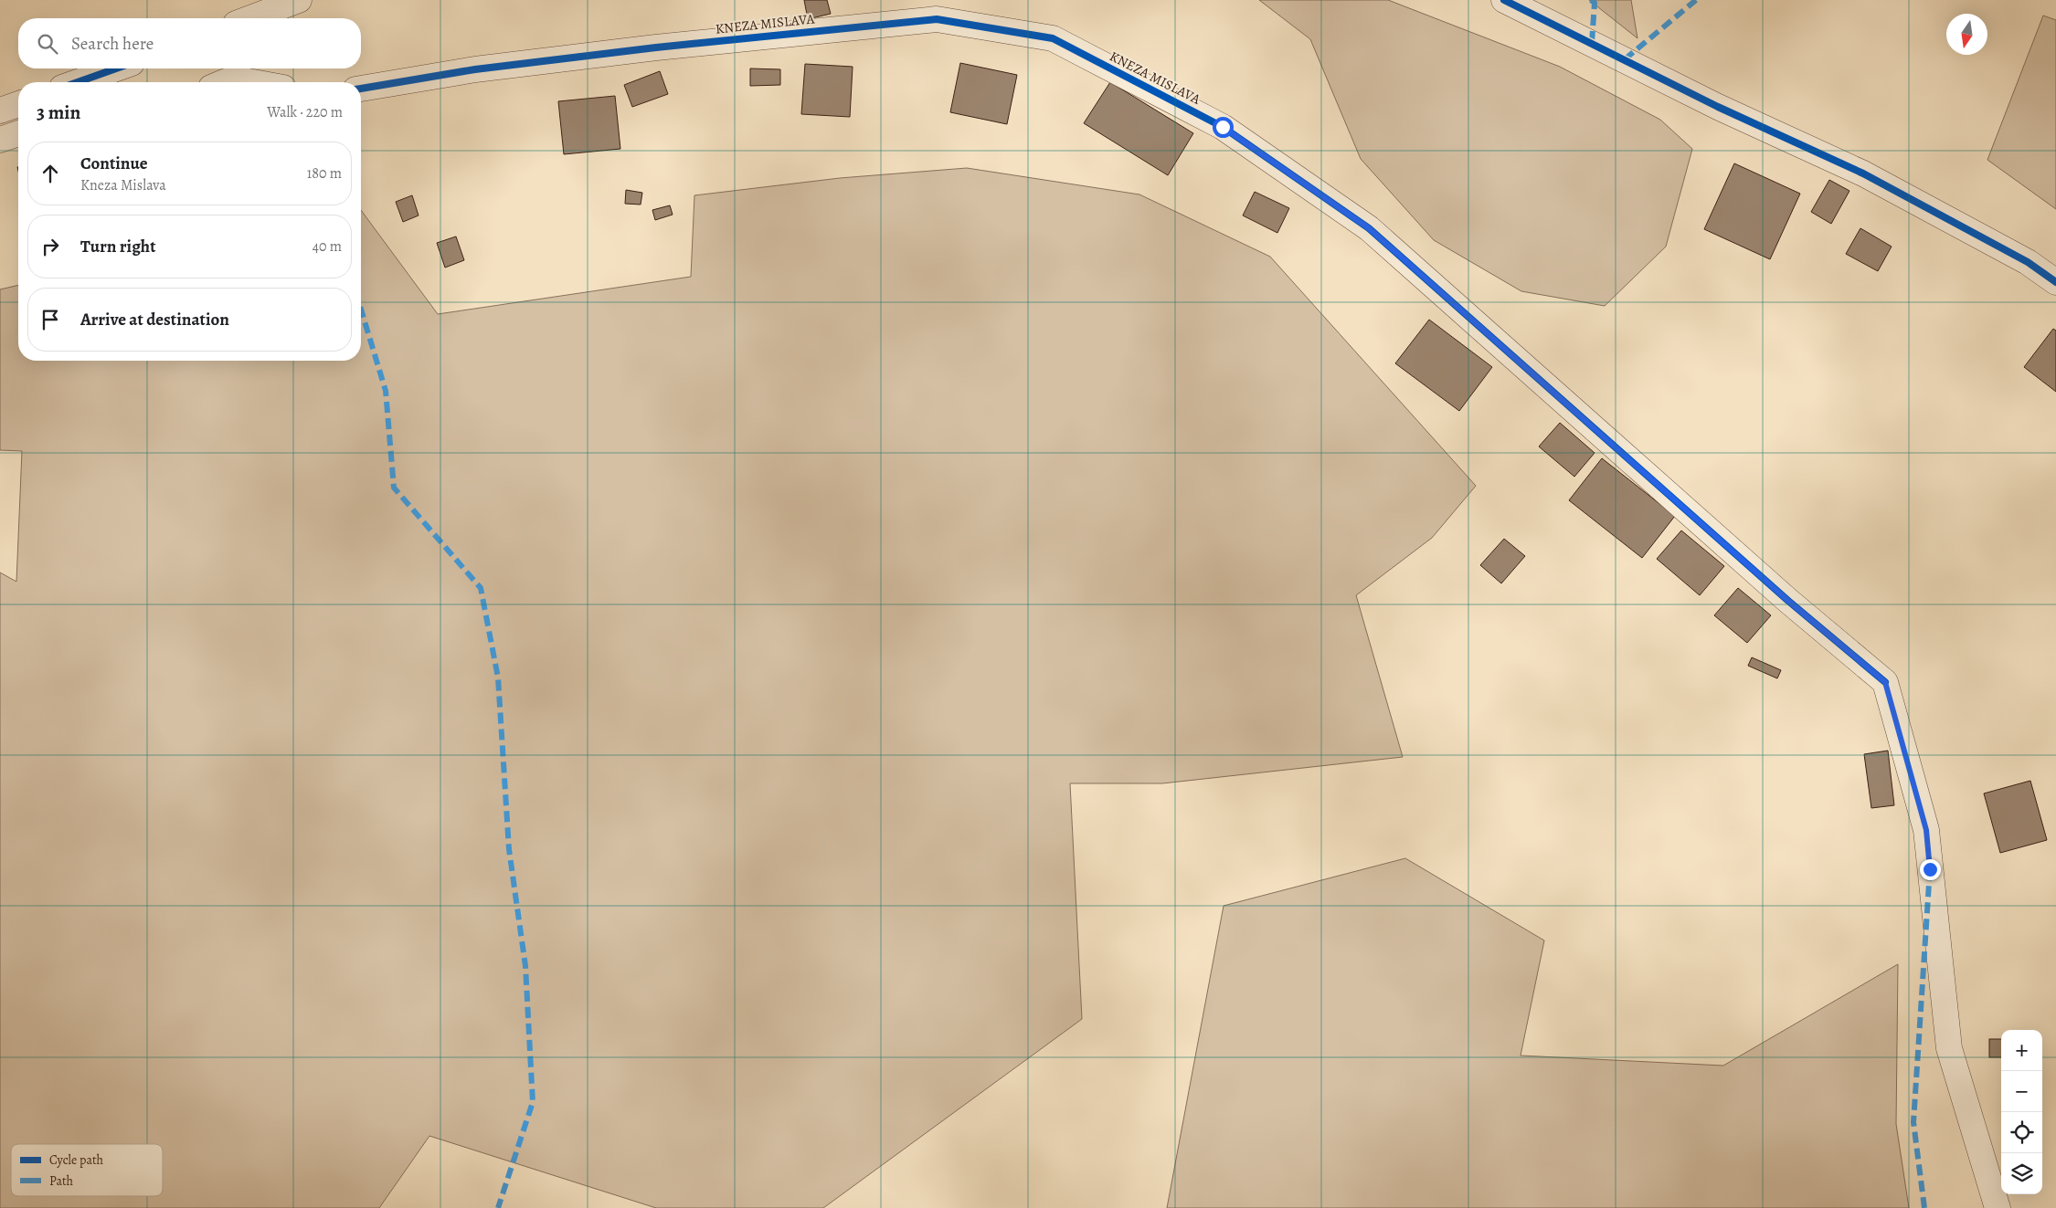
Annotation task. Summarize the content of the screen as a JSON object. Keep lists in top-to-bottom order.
{
  "streets": {
    "street": ["KNEZA MISLAVA"]
  },
  "legend": ["Cycle path", "Path"],
  "north": "bottom",
  "page": {
    "search": "Search here",
    "heading": ["3 min", "Walk · 220 m"],
    "list": [
      ["Continue", "Kneza Mislava", "180 m"],
      ["Turn right", "40 m"],
      "Arrive at destination"
    ],
    "map_buttons": ["+", "−"]
  }
}
